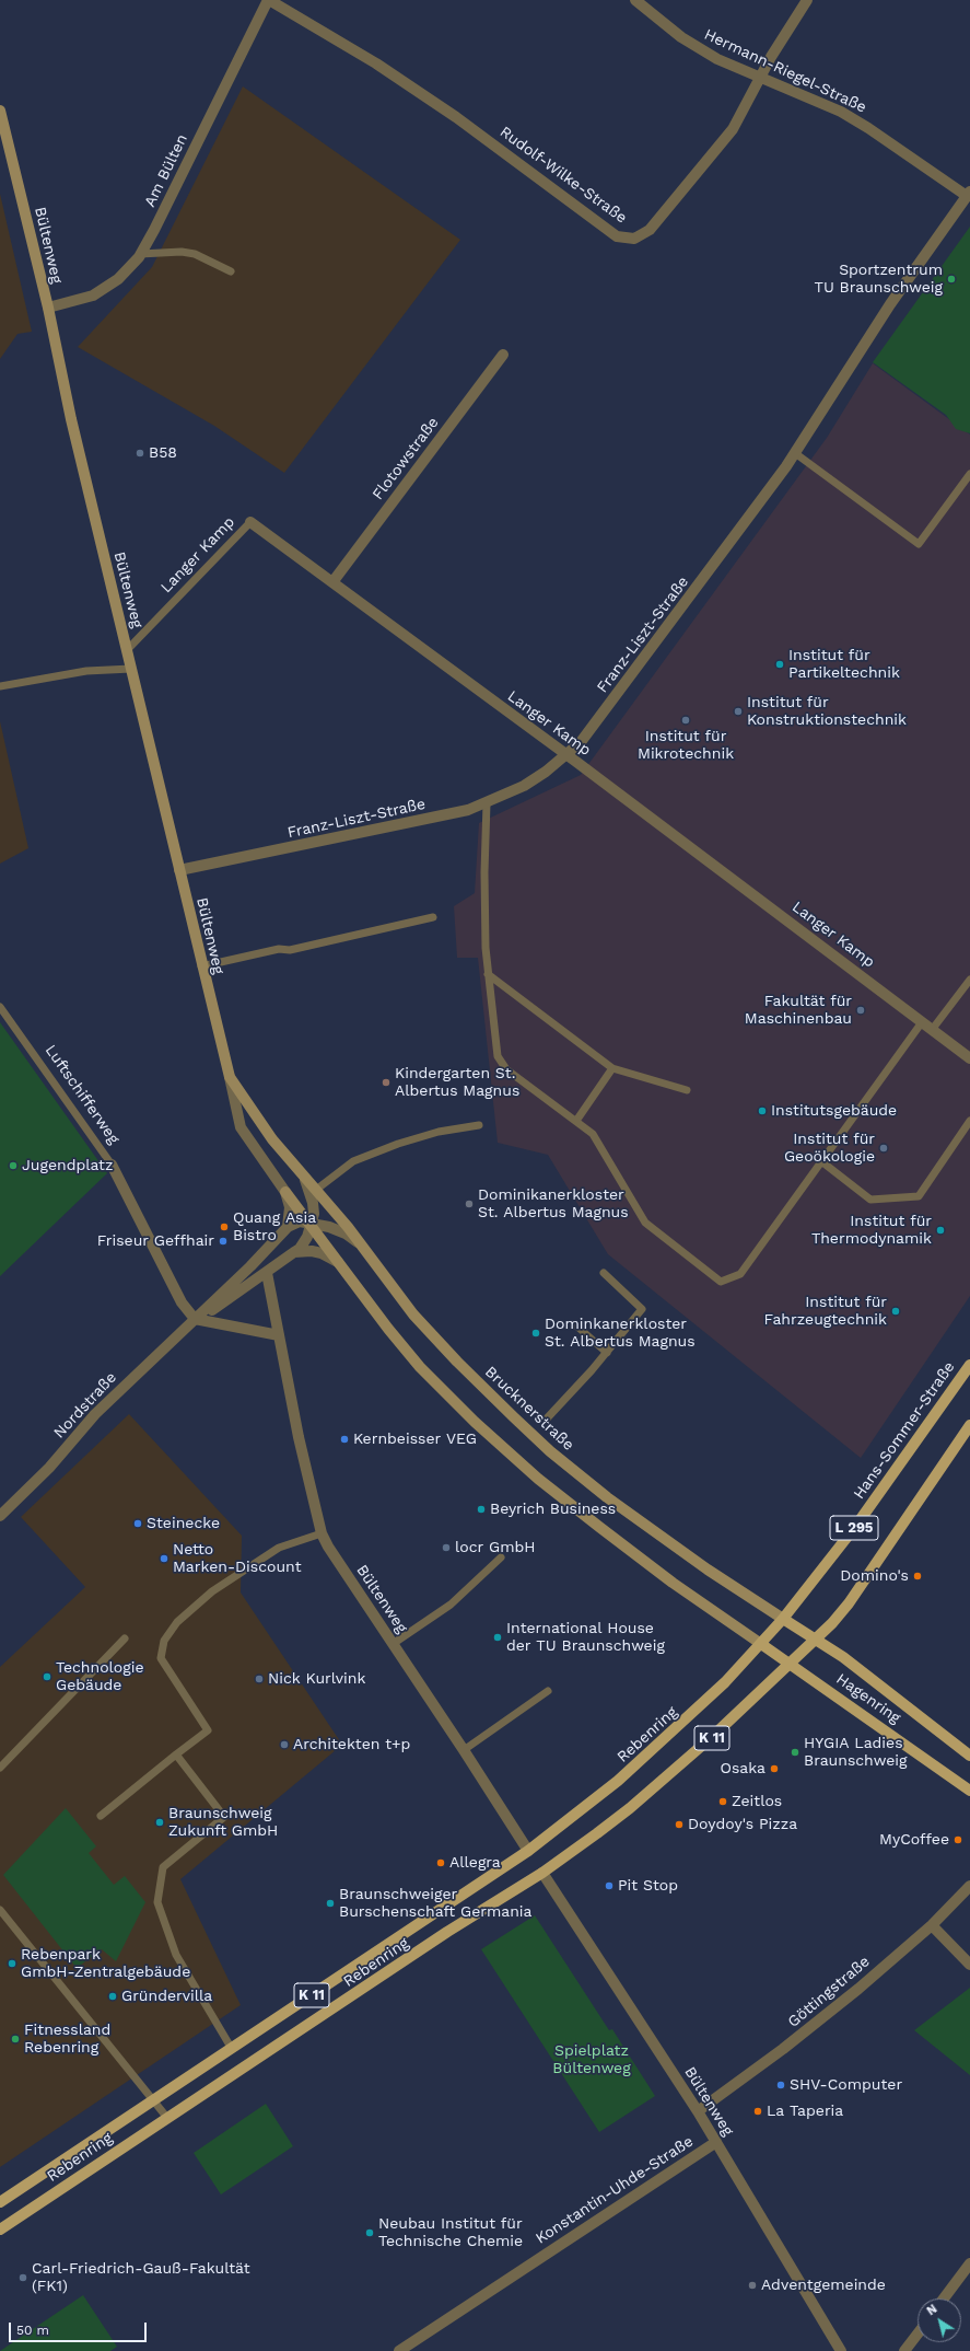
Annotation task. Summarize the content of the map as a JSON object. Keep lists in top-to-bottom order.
{
  "streets": {
    "main road": [
      "Bültenweg",
      "Brucknerstraße",
      "Hans-Sommer-Straße",
      "L 295",
      "Hagenring",
      "Rebenring",
      "K 11"
    ],
    "street": [
      "Hermann-Riegel-Straße",
      "Am Bülten",
      "Rudolf-Wilke-Straße",
      "Flotowstraße",
      "Langer Kamp",
      "Franz-Liszt-Straße",
      "Luftschifferweg",
      "Nordstraße",
      "Göttingstraße",
      "Konstantin-Uhde-Straße"
    ]
  },
  "crossings": [
    ["Hermann-Riegel-Straße", "Rudolf-Wilke-Straße"],
    ["Hermann-Riegel-Straße", "Franz-Liszt-Straße"],
    ["Am Bülten", "Rudolf-Wilke-Straße"],
    ["Am Bülten", "Bültenweg"],
    ["Bültenweg", "Langer Kamp"],
    ["Bültenweg", "Franz-Liszt-Straße"],
    ["Bültenweg", "Nordstraße"],
    ["Bültenweg", "Brucknerstraße"],
    ["Bültenweg", "Rebenring"],
    ["Bültenweg", "Göttingstraße"],
    ["Bültenweg", "Konstantin-Uhde-Straße"],
    ["Flotowstraße", "Langer Kamp"],
    ["Langer Kamp", "Franz-Liszt-Straße"],
    ["Luftschifferweg", "Nordstraße"],
    ["Brucknerstraße", "Hans-Sommer-Straße"],
    ["Brucknerstraße", "Hagenring"],
    ["Brucknerstraße", "K 11"],
    ["Hans-Sommer-Straße", "Hagenring"],
    ["Hans-Sommer-Straße", "K 11"],
    ["L 295", "Hagenring"],
    ["L 295", "Rebenring"],
    ["Hagenring", "Rebenring"],
    ["Hagenring", "K 11"],
    ["Rebenring", "K 11"]
  ],
  "parks": ["Spielplatz Bültenweg"],
  "places": [
    "Sportzentrum TU Braunschweig",
    "B58",
    "Institut für Partikeltechnik",
    "Institut für Konstruktionstechnik",
    "Institut für Mikrotechnik",
    "Fakultät für Maschinenbau",
    "Kindergarten St. Albertus Magnus",
    "Institutsgebäude",
    "Institut für Geoökologie",
    "Jugendplatz",
    "Dominikanerkloster St. Albertus Magnus",
    "Quang Asia Bistro",
    "Institut für Thermodynamik",
    "Friseur Geffhair",
    "Institut für Fahrzeugtechnik",
    "Dominkanerkloster St. Albertus Magnus",
    "Kernbeisser VEG",
    "Beyrich Business",
    "Steinecke",
    "locr GmbH",
    "Netto Marken-Discount",
    "Domino's",
    "International House der TU Braunschweig",
    "Technologie Gebäude",
    "Nick Kurlvink",
    "Architekten t+p",
    "HYGIA Ladies Braunschweig",
    "Osaka",
    "Zeitlos",
    "Braunschweig Zukunft GmbH",
    "Doydoy's Pizza",
    "MyCoffee",
    "Allegra",
    "Pit Stop",
    "Braunschweiger Burschenschaft Germania",
    "Rebenpark GmbH-Zentralgebäude",
    "Gründervilla",
    "Fitnessland Rebenring",
    "SHV-Computer",
    "La Taperia",
    "Neubau Institut für Technische Chemie",
    "Carl-Friedrich-Gauß-Fakultät (FK1)",
    "Adventgemeinde"
  ],
  "scale_bar": "50 m",
  "north": "top left"
}
